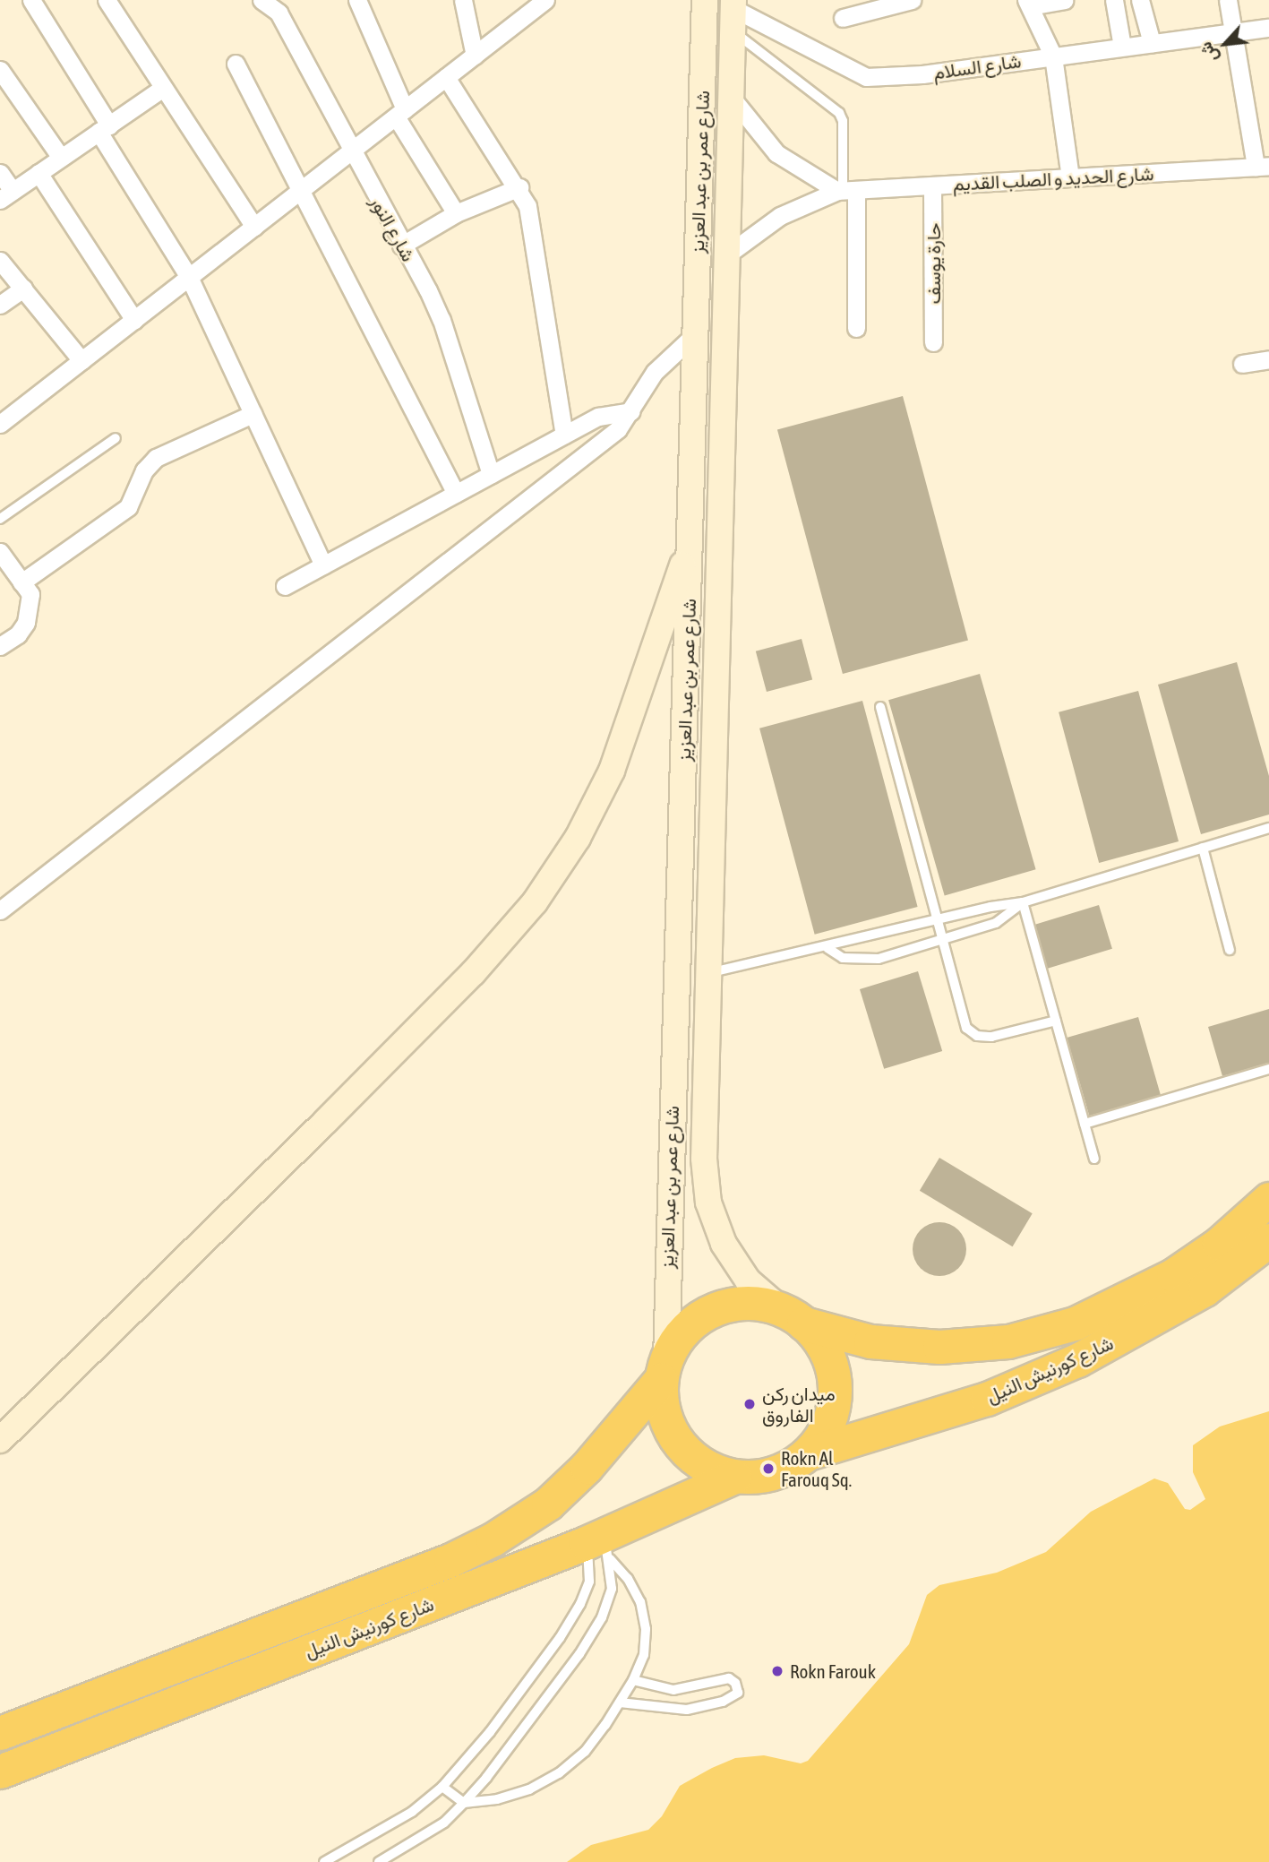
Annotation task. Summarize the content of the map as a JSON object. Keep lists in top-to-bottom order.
{
  "streets": {
    "highway": ["شارع كورنيش النيل"],
    "main road": ["شارع عمر بن عبد العزيز"],
    "street": [
      "شارع السلام",
      "شارع الحديد و الصلب القديم",
      "شارع النور",
      "حارة يوسف"
    ]
  },
  "crossings": [
    ["شارع السلام", "شارع عمر بن عبد العزيز"],
    ["شارع عمر بن عبد العزيز", "شارع الحديد و الصلب القديم"],
    ["شارع عمر بن عبد العزيز", "شارع كورنيش النيل"],
    ["شارع الحديد و الصلب القديم", "حارة يوسف"]
  ],
  "places": ["ميدان ركن الفاروق", "Rokn Al Farouq Sq.", "Rokn Farouk"],
  "north": "bottom left"
}
